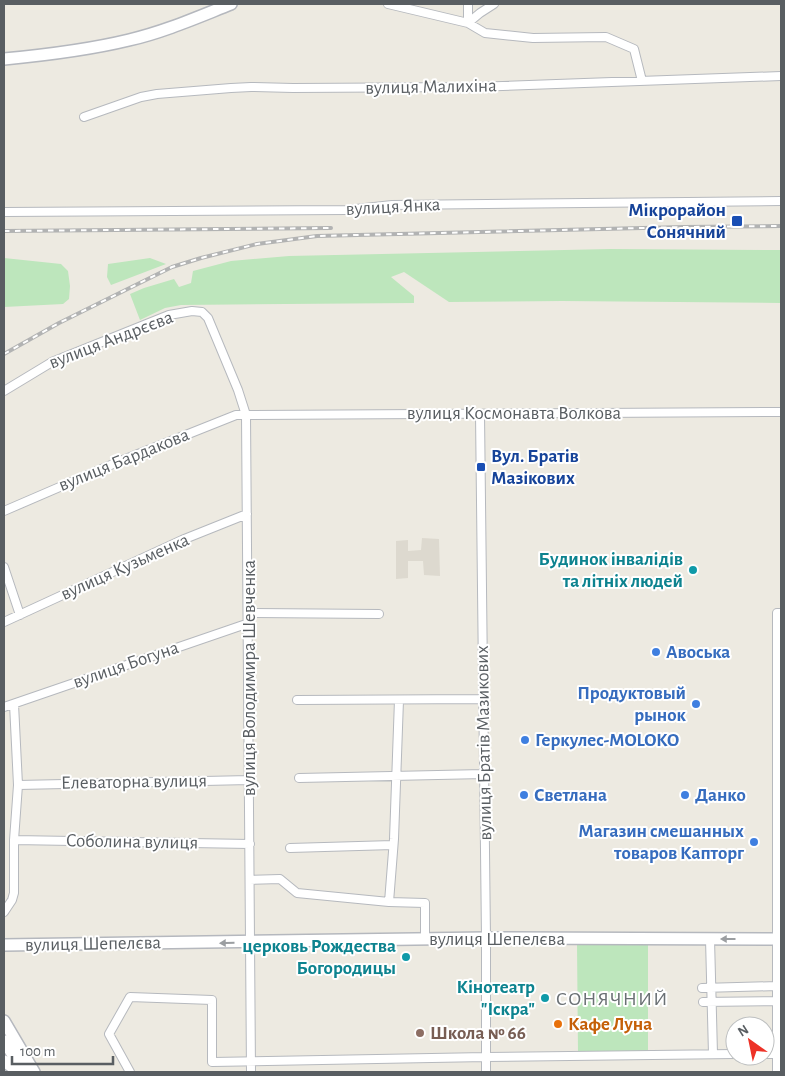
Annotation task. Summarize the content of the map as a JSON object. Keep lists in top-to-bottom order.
{
  "streets": {
    "street": [
      "вулиця Малихіна",
      "вулиця Янка",
      "вулиця Андрєєва",
      "вулиця Космонавта Волкова",
      "вулиця Бардакова",
      "вулиця Кузьменка",
      "вулиця Богуна",
      "вулиця Володимира Шевченка",
      "вулиця Братів Мазикових",
      "Елеваторна вулиця",
      "Соболина вулиця",
      "вулиця Шепелєва"
    ]
  },
  "crossings": [
    ["вулиця Андрєєва", "вулиця Космонавта Волкова"],
    ["вулиця Андрєєва", "вулиця Бардакова"],
    ["вулиця Андрєєва", "вулиця Володимира Шевченка"],
    ["вулиця Космонавта Волкова", "вулиця Бардакова"],
    ["вулиця Космонавта Волкова", "вулиця Володимира Шевченка"],
    ["вулиця Космонавта Волкова", "вулиця Братів Мазикових"],
    ["вулиця Бардакова", "вулиця Володимира Шевченка"],
    ["вулиця Кузьменка", "вулиця Володимира Шевченка"],
    ["вулиця Богуна", "вулиця Володимира Шевченка"],
    ["вулиця Володимира Шевченка", "Елеваторна вулиця"],
    ["вулиця Володимира Шевченка", "Соболина вулиця"],
    ["вулиця Володимира Шевченка", "вулиця Шепелєва"],
    ["вулиця Братів Мазикових", "вулиця Шепелєва"]
  ],
  "districts": ["СОНЯЧНИЙ"],
  "places": {
    "transit": ["Мікрорайон Сонячний", "Вул. Братів Мазікових"],
    "other": [
      "Будинок інвалідів та літніх людей",
      "Авоська",
      "Продуктовый рынок",
      "Геркулес-MOLOKO",
      "Светлана",
      "Данко",
      "Магазин смешанных товаров Капторг",
      "церковь Рождества Богородицы",
      "Кінотеатр \"Іскра\"",
      "Кафе Луна",
      "Школа № 66"
    ]
  },
  "scale_bar": "100 m",
  "north": "top left"
}
